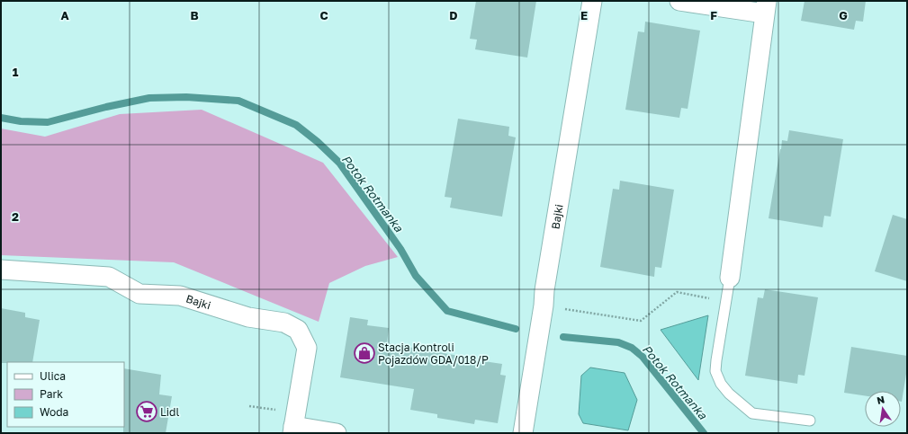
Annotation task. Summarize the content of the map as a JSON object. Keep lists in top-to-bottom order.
{
  "streets": {
    "street": ["Bajki"]
  },
  "water": ["Potok Rotmanka"],
  "places": {
    "shop": ["Stacja Kontroli Pojazdów GDA/018/P"],
    "supermarket": ["Lidl"]
  },
  "legend": ["Ulica", "Park", "Woda"],
  "north": "top",
  "grid": {
    "columns": [
      "A",
      "B",
      "C",
      "D",
      "E",
      "F",
      "G"
    ],
    "rows": ["1", "2"]
  }
}
